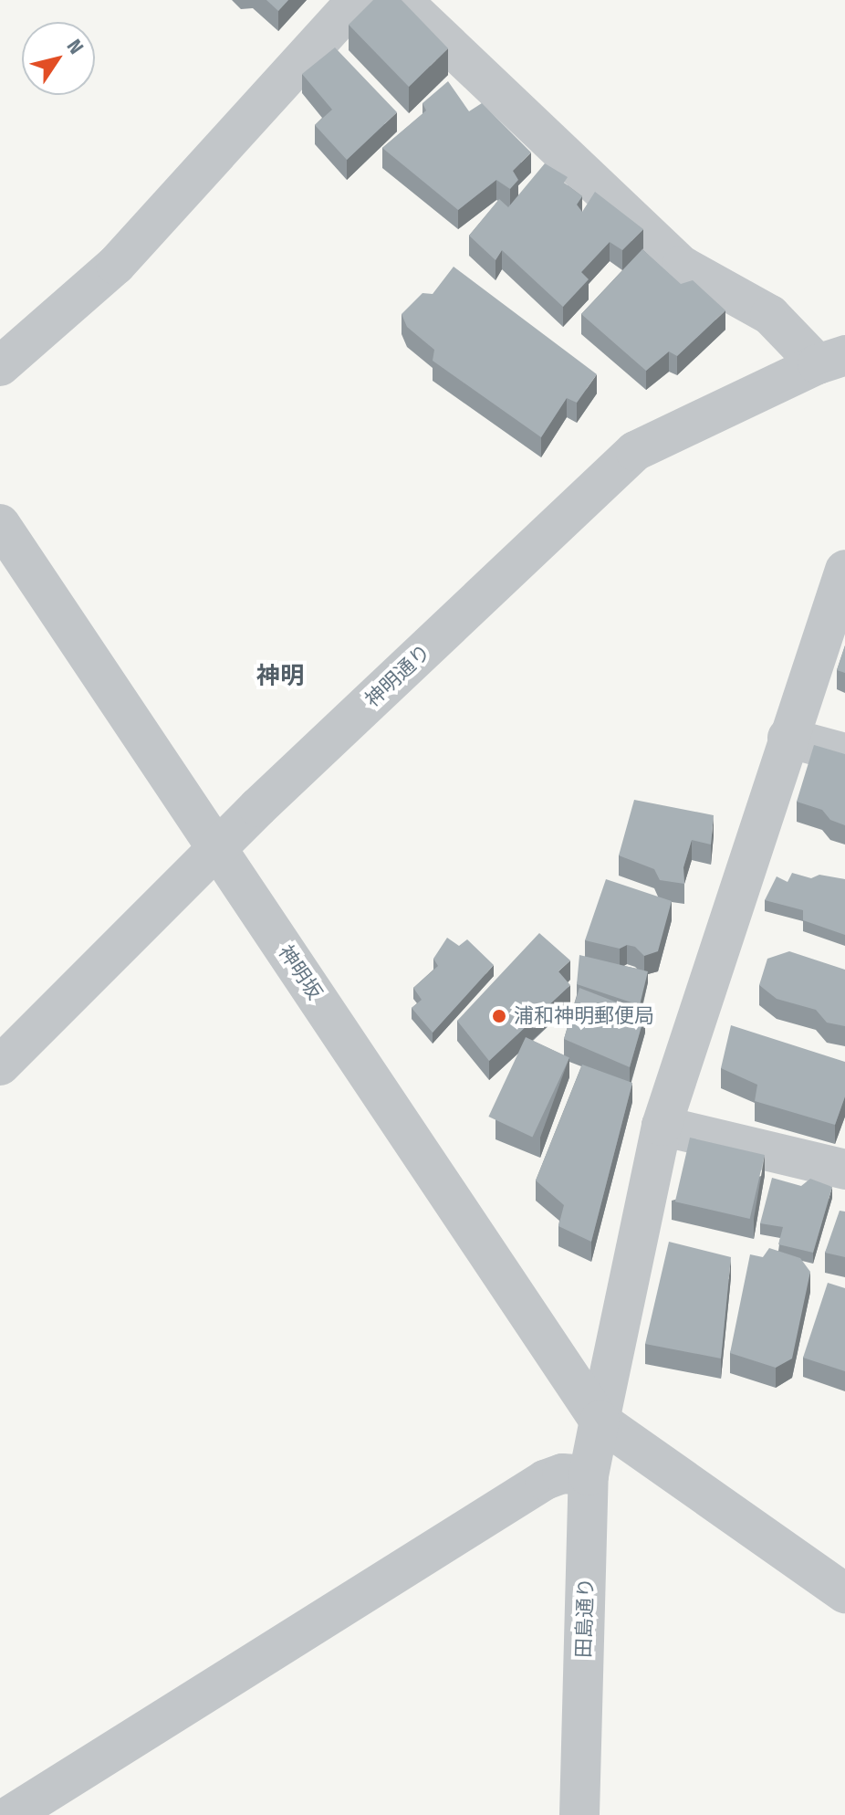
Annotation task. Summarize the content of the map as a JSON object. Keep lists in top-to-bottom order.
{
  "streets": {
    "street": ["神明通り", "神明坂", "田島通り"]
  },
  "crossings": [
    ["神明通り", "神明坂"],
    ["神明坂", "田島通り"]
  ],
  "districts": ["神明"],
  "places": ["浦和神明郵便局"],
  "north": "top right"
}
